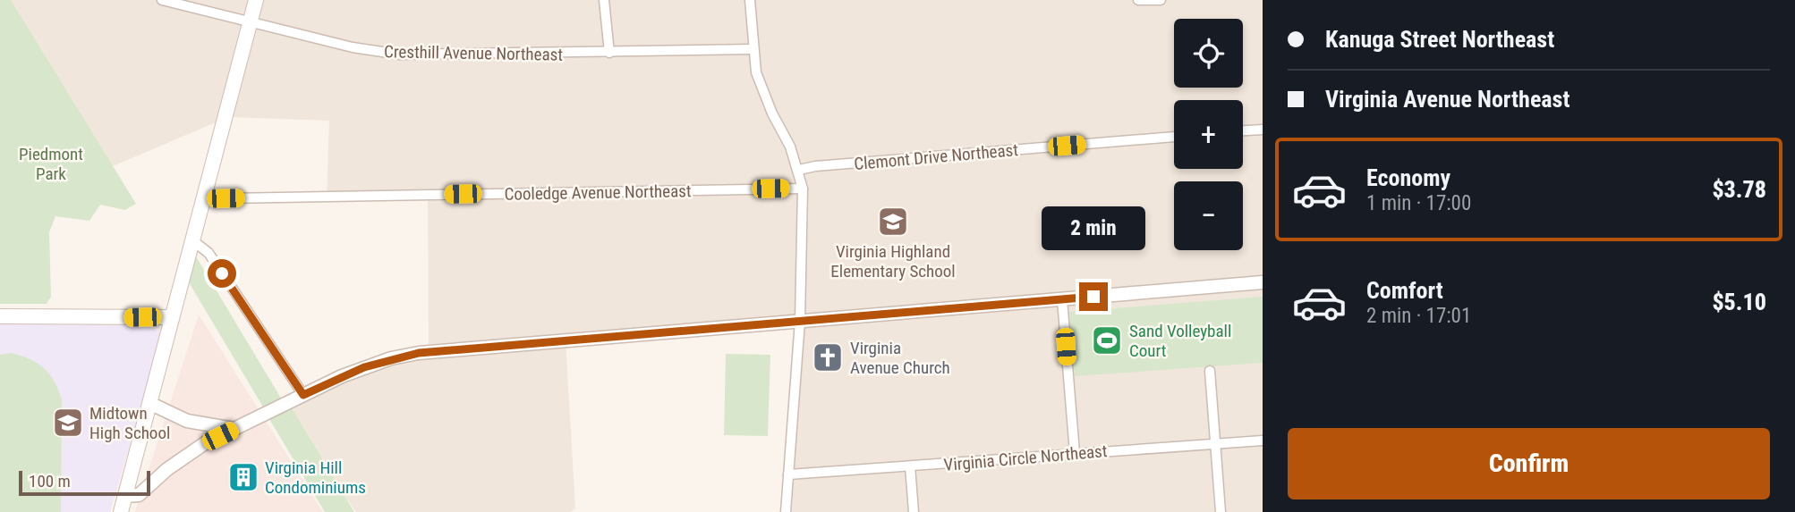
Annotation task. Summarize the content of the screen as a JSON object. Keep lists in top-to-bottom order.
{
  "streets": {
    "street": [
      "Cresthill Avenue Northeast",
      "Clemont Drive Northeast",
      "Cooledge Avenue Northeast",
      "Virginia Circle Northeast"
    ]
  },
  "parks": ["Piedmont Park"],
  "places": {
    "school or university": ["Virginia Highland Elementary School", "Midtown High School"],
    "sports": ["Sand Volleyball Court"],
    "church": ["Virginia Avenue Church"],
    "building": ["Virginia Hill Condominiums"]
  },
  "scale_bar": "100 m",
  "page": {
    "banner": ["Kanuga Street Northeast", "Virginia Avenue Northeast"],
    "map_buttons": ["+", "−"],
    "list": [
      {
        "name": "Economy",
        "note": "1 min · 17:00",
        "value": "$3.78"
      },
      {
        "name": "Comfort",
        "note": "2 min · 17:01",
        "value": "$5.10"
      }
    ],
    "bubble": "2 min",
    "buttons": "Confirm",
    "scale": "100 m"
  }
}
